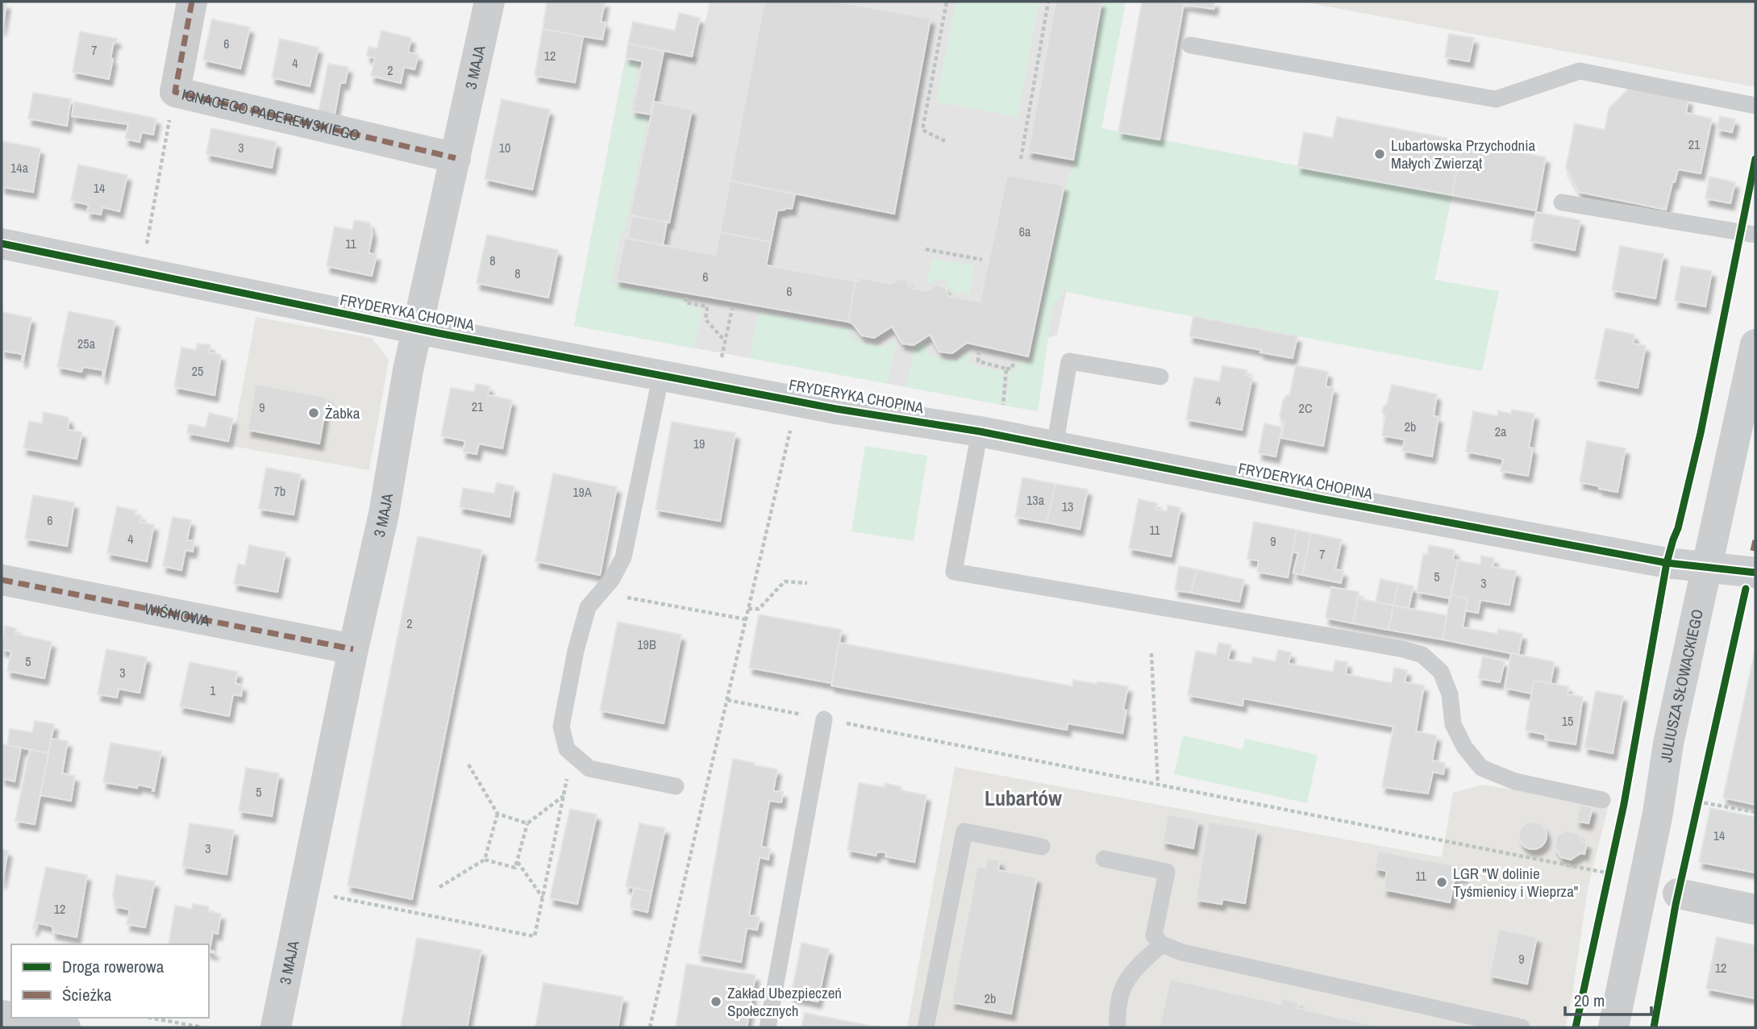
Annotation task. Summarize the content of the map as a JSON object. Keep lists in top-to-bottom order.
{
  "streets": {
    "main road": ["JULIUSZA SŁOWACKIEGO"],
    "street": [
      "3 MAJA",
      "IGNACEGO PADEREWSKIEGO",
      "FRYDERYKA CHOPINA",
      "WIŚNIOWA"
    ]
  },
  "crossings": [
    ["3 MAJA", "IGNACEGO PADEREWSKIEGO"],
    ["3 MAJA", "FRYDERYKA CHOPINA"],
    ["3 MAJA", "WIŚNIOWA"],
    ["FRYDERYKA CHOPINA", "JULIUSZA SŁOWACKIEGO"]
  ],
  "districts": ["Lubartów"],
  "places": [
    "Lubartowska Przychodnia Małych Zwierząt",
    "Żabka",
    "LGR \"W dolinie Tyśmienicy i Wieprza\"",
    "Zakład Ubezpieczeń Społecznych"
  ],
  "house_numbers": [
    "6",
    "7",
    "12",
    "4",
    "2",
    "21",
    "3",
    "10",
    "14a",
    "14",
    "6a",
    "11",
    "8",
    "8",
    "6",
    "6",
    "25a",
    "25",
    "4",
    "21",
    "9",
    "2C",
    "2b",
    "2a",
    "19",
    "7b",
    "19A",
    "13a",
    "13",
    "6",
    "11",
    "4",
    "9",
    "7",
    "5",
    "3",
    "2",
    "19B",
    "5",
    "3",
    "1",
    "15",
    "5",
    "14",
    "3",
    "11",
    "12",
    "9",
    "12",
    "2b"
  ],
  "legend": ["Droga rowerowa", "Ścieżka"],
  "scale_bar": "20 m"
}
